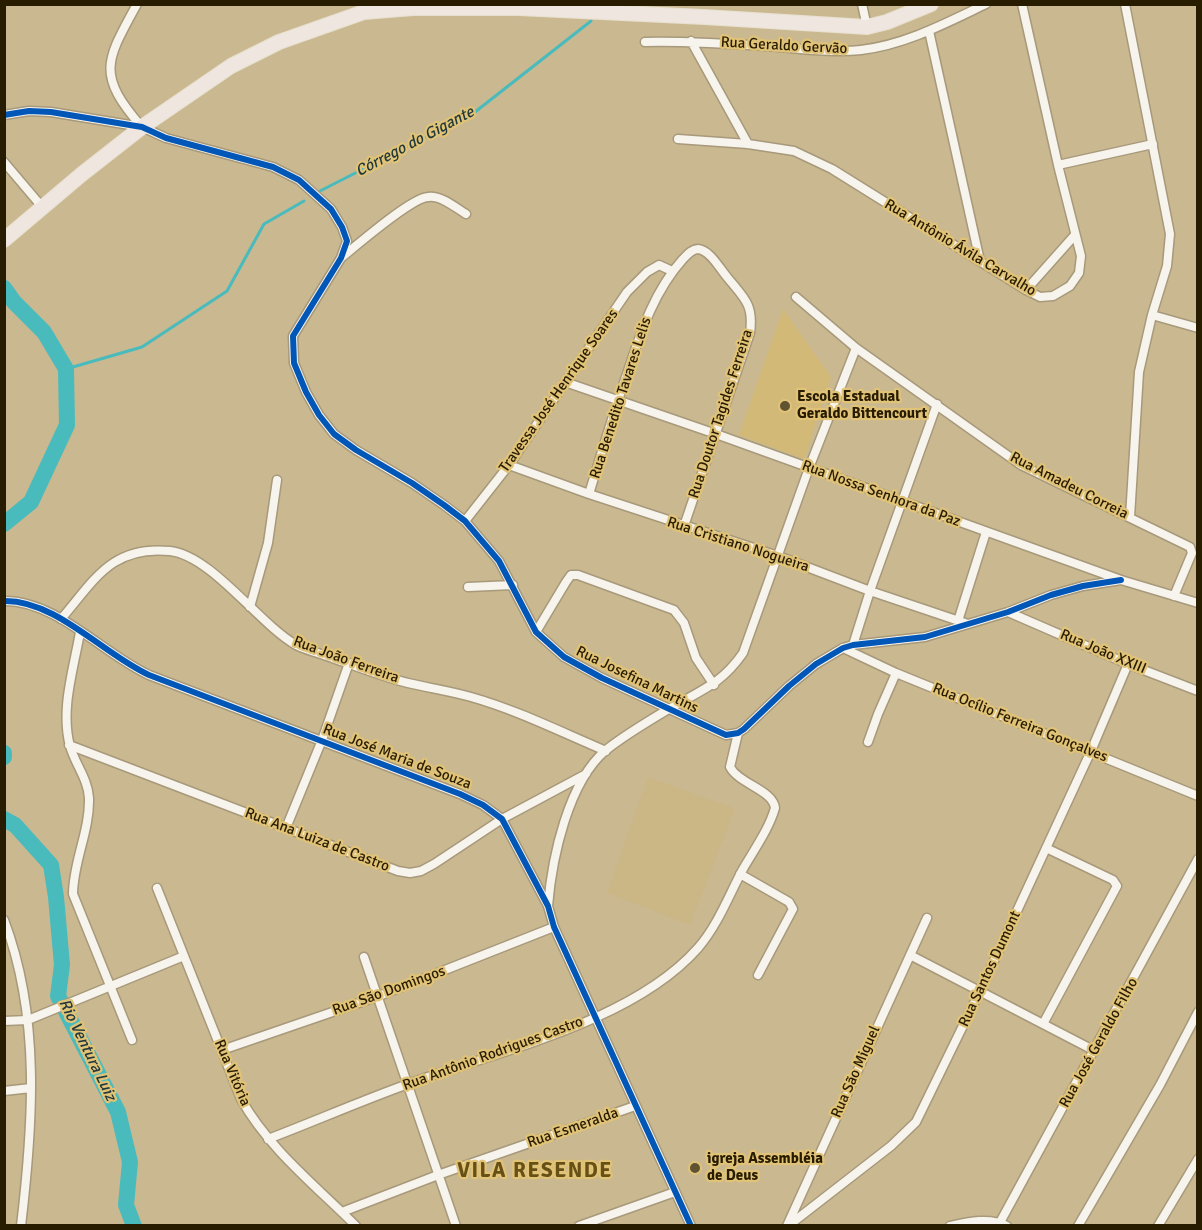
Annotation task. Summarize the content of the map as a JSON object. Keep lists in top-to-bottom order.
{
  "streets": {
    "street": [
      "Rua Geraldo Gervão",
      "Rua Antônio Ávila Carvalho",
      "Travessa José Henrique Soares",
      "Rua Benedito Tavares Lelis",
      "Rua Doutor Tagides Ferreira",
      "Rua Amadeu Correia",
      "Rua Nossa Senhora da Paz",
      "Rua Cristiano Nogueira",
      "Rua João XXIII",
      "Rua João Ferreira",
      "Rua Josefina Martins",
      "Rua Ocílio Ferreira Gonçalves",
      "Rua José Maria de Souza",
      "Rua Ana Luiza de Castro",
      "Rua Santos Dumont",
      "Rua São Domingos",
      "Rua José Geraldo Filho",
      "Rua Antônio Rodrigues Castro",
      "Rua São Miguel",
      "Rua Vitória",
      "Rua Esmeralda"
    ]
  },
  "crossings": [
    ["Travessa José Henrique Soares", "Rua Benedito Tavares Lelis"],
    ["Travessa José Henrique Soares", "Rua Nossa Senhora da Paz"],
    ["Travessa José Henrique Soares", "Rua Cristiano Nogueira"],
    ["Travessa José Henrique Soares", "Rua Josefina Martins"],
    ["Rua Benedito Tavares Lelis", "Rua Doutor Tagides Ferreira"],
    ["Rua Benedito Tavares Lelis", "Rua Nossa Senhora da Paz"],
    ["Rua Benedito Tavares Lelis", "Rua Cristiano Nogueira"],
    ["Rua Doutor Tagides Ferreira", "Rua Nossa Senhora da Paz"],
    ["Rua Doutor Tagides Ferreira", "Rua Cristiano Nogueira"],
    ["Rua Amadeu Correia", "Rua Nossa Senhora da Paz"],
    ["Rua João XXIII", "Rua Santos Dumont"],
    ["Rua João Ferreira", "Rua José Maria de Souza"],
    ["Rua Josefina Martins", "Rua Antônio Rodrigues Castro"],
    ["Rua Ocílio Ferreira Gonçalves", "Rua Santos Dumont"],
    ["Rua José Maria de Souza", "Rua Ana Luiza de Castro"],
    ["Rua José Maria de Souza", "Rua São Domingos"],
    ["Rua José Maria de Souza", "Rua Antônio Rodrigues Castro"],
    ["Rua José Maria de Souza", "Rua Esmeralda"],
    ["Rua Santos Dumont", "Rua São Miguel"],
    ["Rua São Domingos", "Rua Vitória"],
    ["Rua Antônio Rodrigues Castro", "Rua Vitória"],
    ["Rua Vitória", "Rua Esmeralda"]
  ],
  "districts": ["VILA RESENDE"],
  "water": ["Córrego do Gigante", "Rio Ventura Luiz"],
  "places": ["Escola Estadual Geraldo Bittencourt", "igreja Assembléia de Deus"]
}
